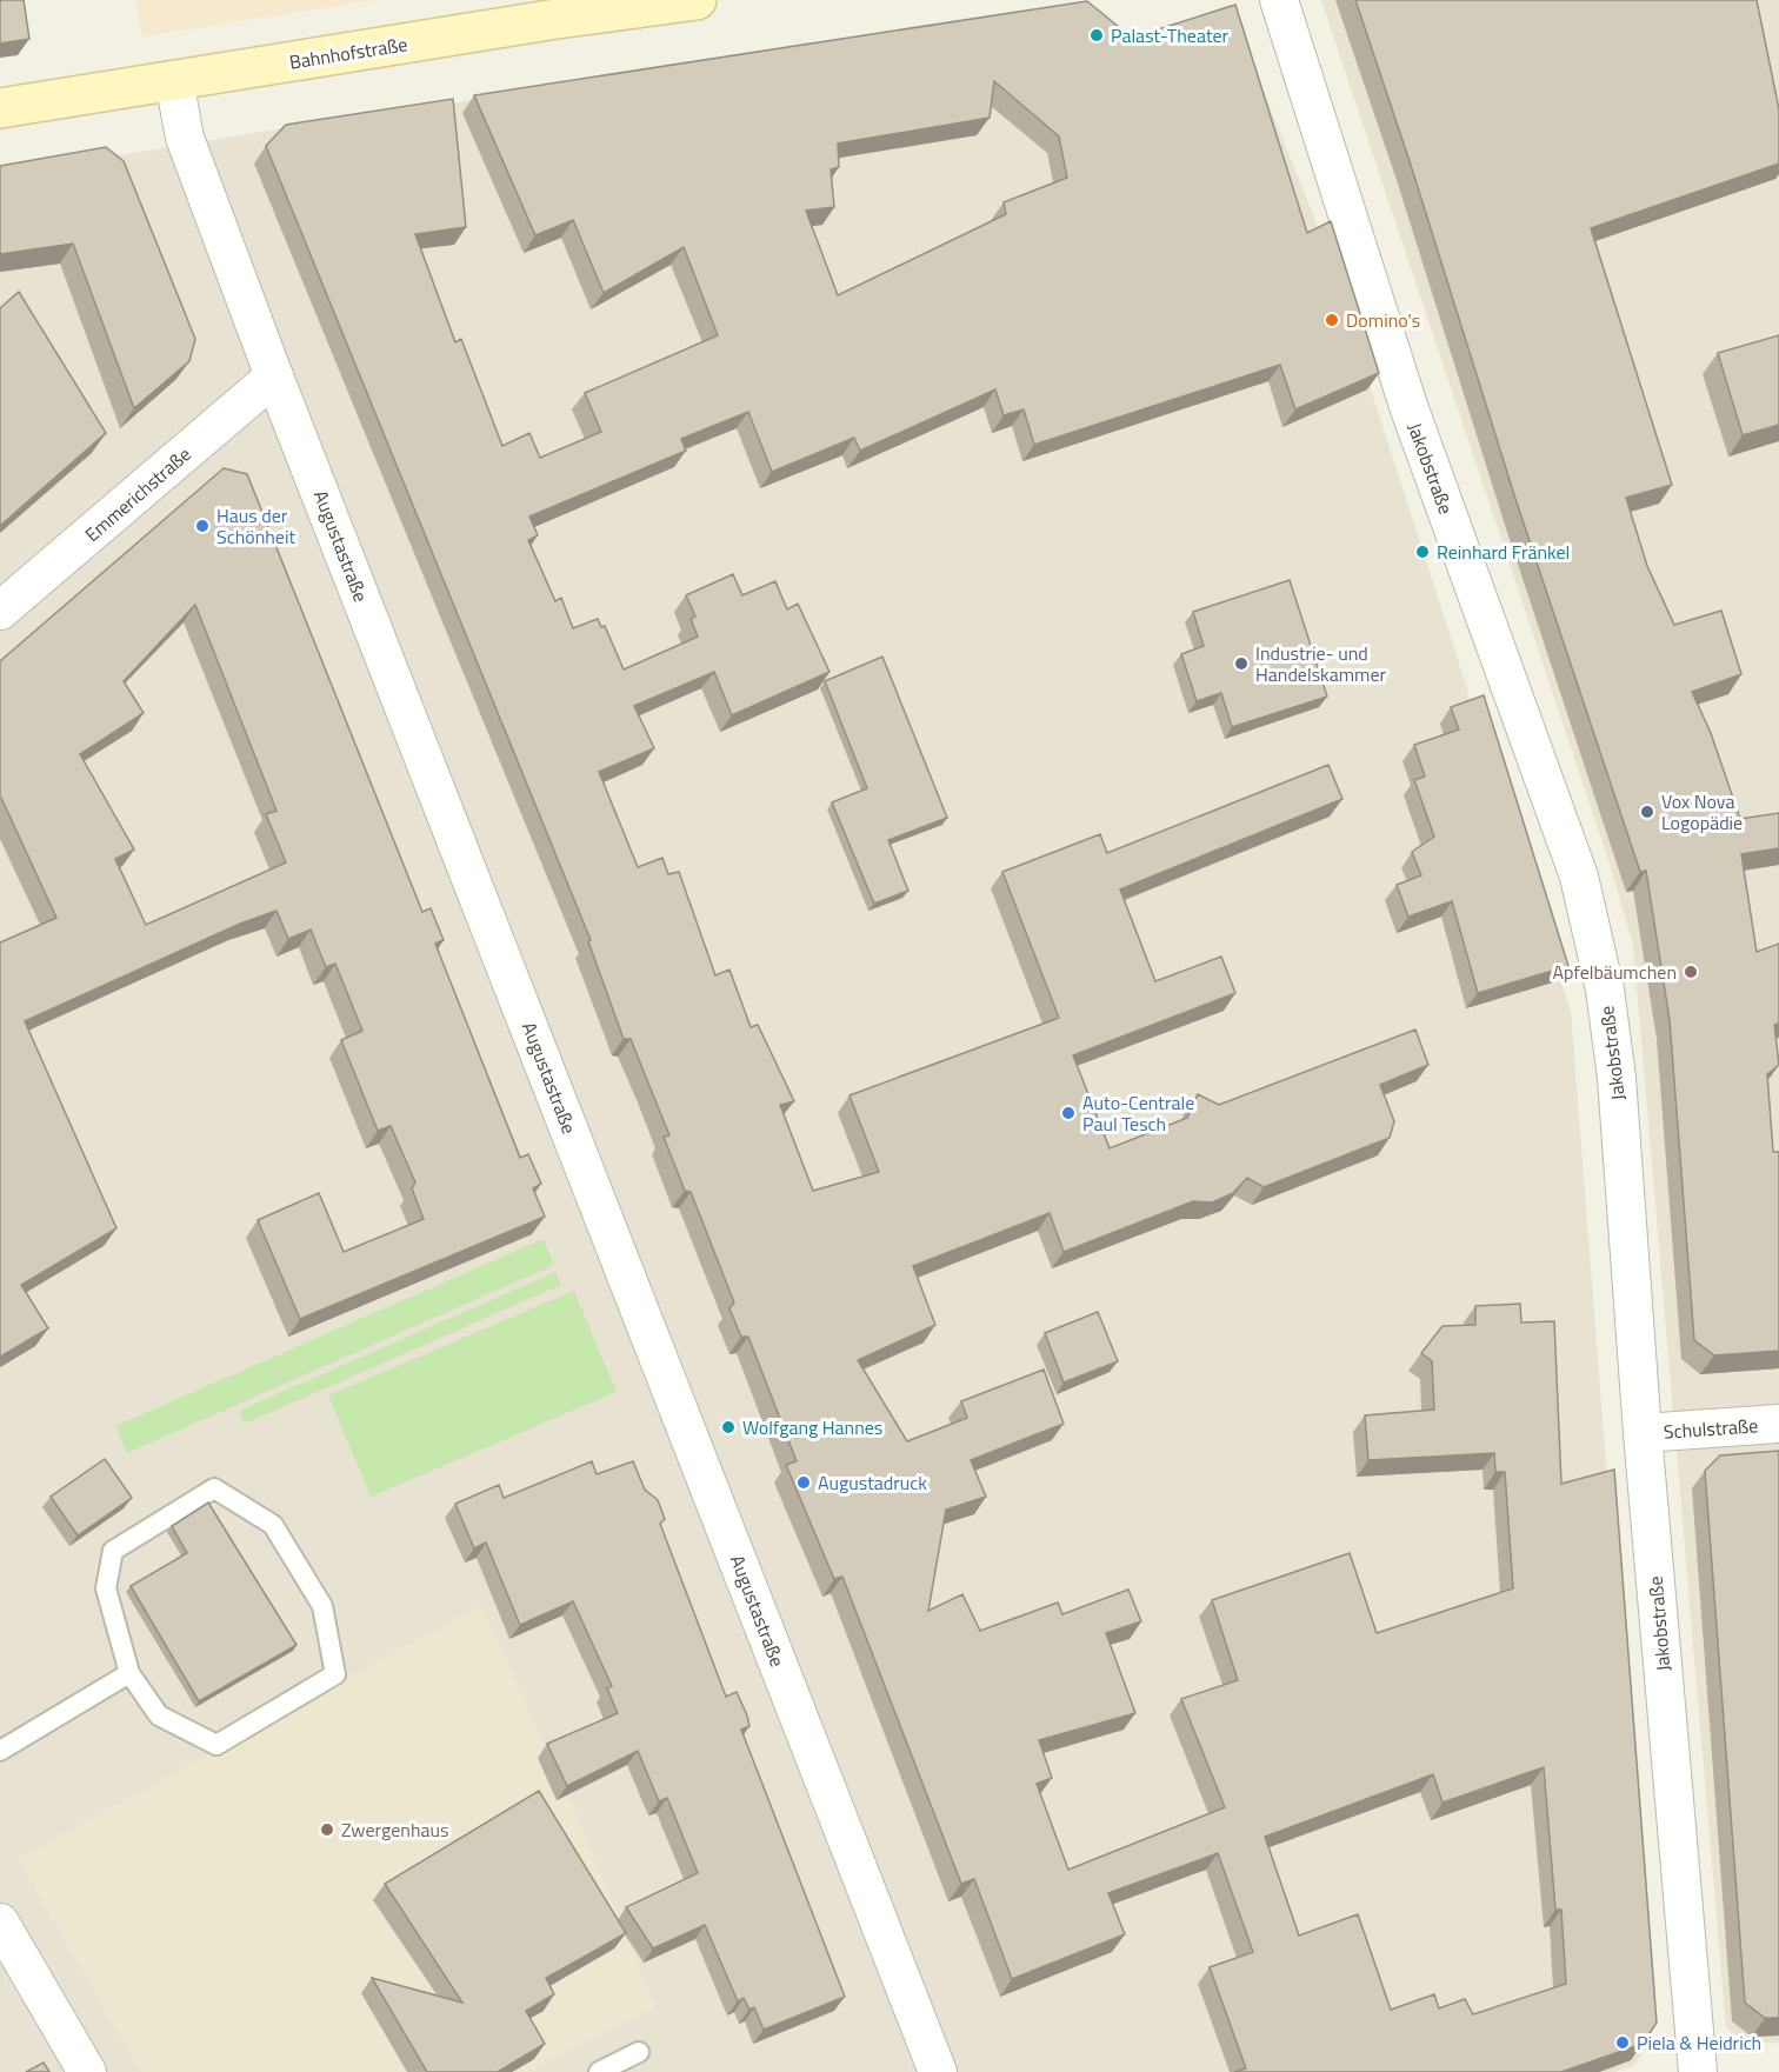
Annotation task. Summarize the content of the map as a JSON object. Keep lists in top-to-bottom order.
{
  "streets": {
    "main road": ["Bahnhofstraße"],
    "street": [
      "Jakobstraße",
      "Emmerichstraße",
      "Augustastraße",
      "Schulstraße"
    ]
  },
  "crossings": [
    ["Bahnhofstraße", "Augustastraße"],
    ["Jakobstraße", "Schulstraße"],
    ["Emmerichstraße", "Augustastraße"]
  ],
  "places": [
    "Palast-Theater",
    "Domino's",
    "Haus der Schönheit",
    "Reinhard Fränkel",
    "Industrie- und Handelskammer",
    "Vox Nova Logopädie",
    "Apfelbäumchen",
    "Auto-Centrale Paul Tesch",
    "Wolfgang Hannes",
    "Augustadruck",
    "Zwergenhaus",
    "Piela & Heidrich"
  ]
}
